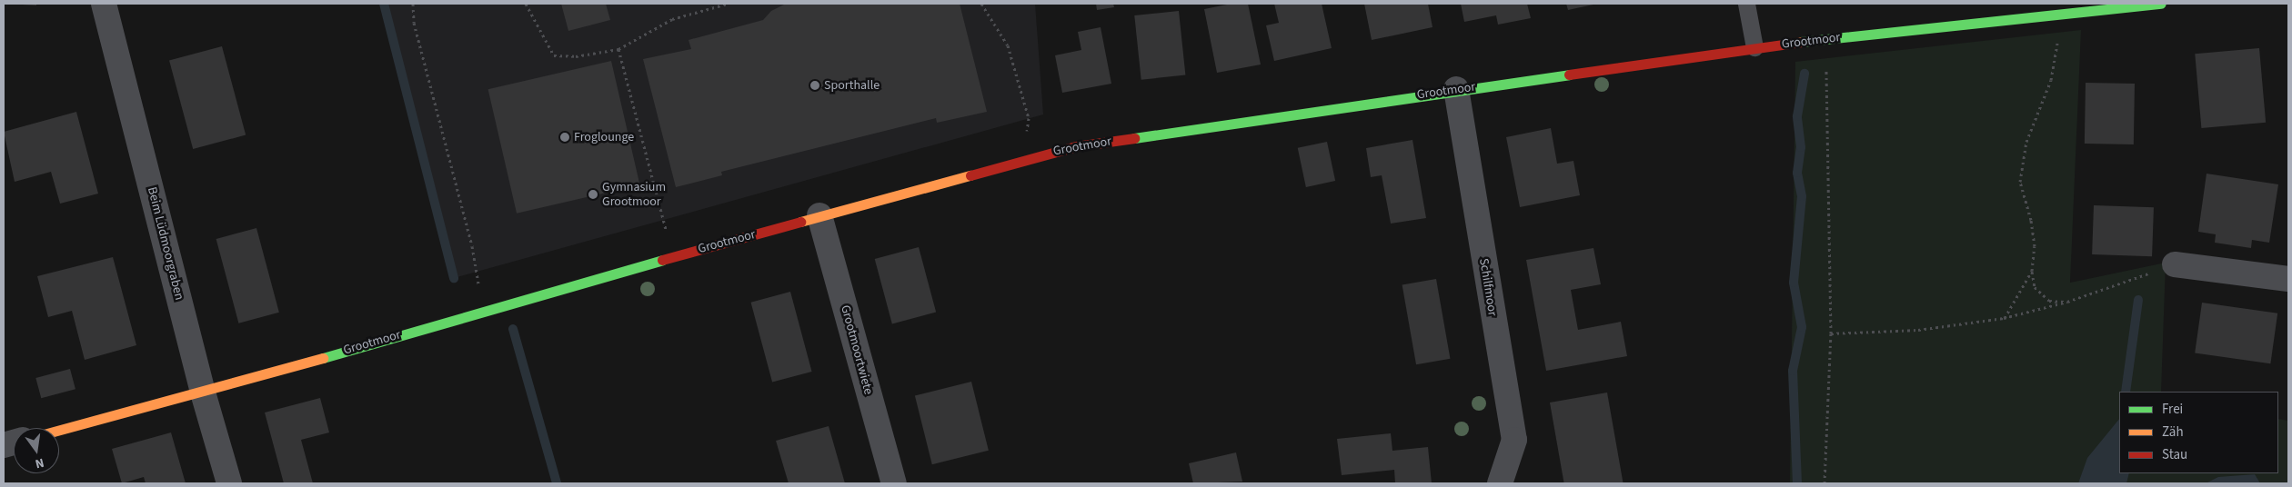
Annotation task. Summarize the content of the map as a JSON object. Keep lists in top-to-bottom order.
{
  "streets": {
    "street": [
      "Grootmoor",
      "Beim Lüdmoorgraben",
      "Schilfmoor",
      "Grootmoortwiete"
    ]
  },
  "crossings": [
    ["Grootmoor", "Beim Lüdmoorgraben"],
    ["Grootmoor", "Schilfmoor"],
    ["Grootmoor", "Grootmoortwiete"]
  ],
  "places": ["Sporthalle", "Froglounge", "Gymnasium Grootmoor"],
  "legend": ["Frei", "Zäh", "Stau"],
  "north": "bottom"
}
